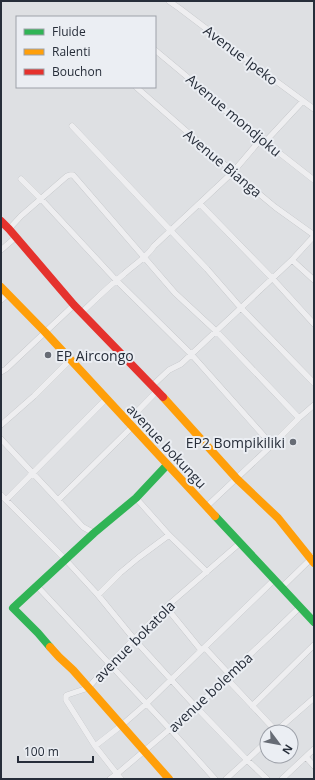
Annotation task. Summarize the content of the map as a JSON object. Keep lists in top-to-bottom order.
{
  "streets": {
    "street": [
      "Avenue Ipeko",
      "Avenue mondjoku",
      "Avenue Bianga",
      "avenue bokungu",
      "avenue bokatola",
      "avenue bolemba"
    ]
  },
  "crossings": [
    ["avenue bokungu", "avenue bokatola"],
    ["avenue bokungu", "avenue bolemba"],
    ["avenue bokatola", "avenue bolemba"]
  ],
  "places": ["EP Aircongo", "EP2 Bompikiliki"],
  "legend": ["Fluide", "Ralenti", "Bouchon"],
  "scale_bar": "100 m",
  "north": "bottom right"
}
